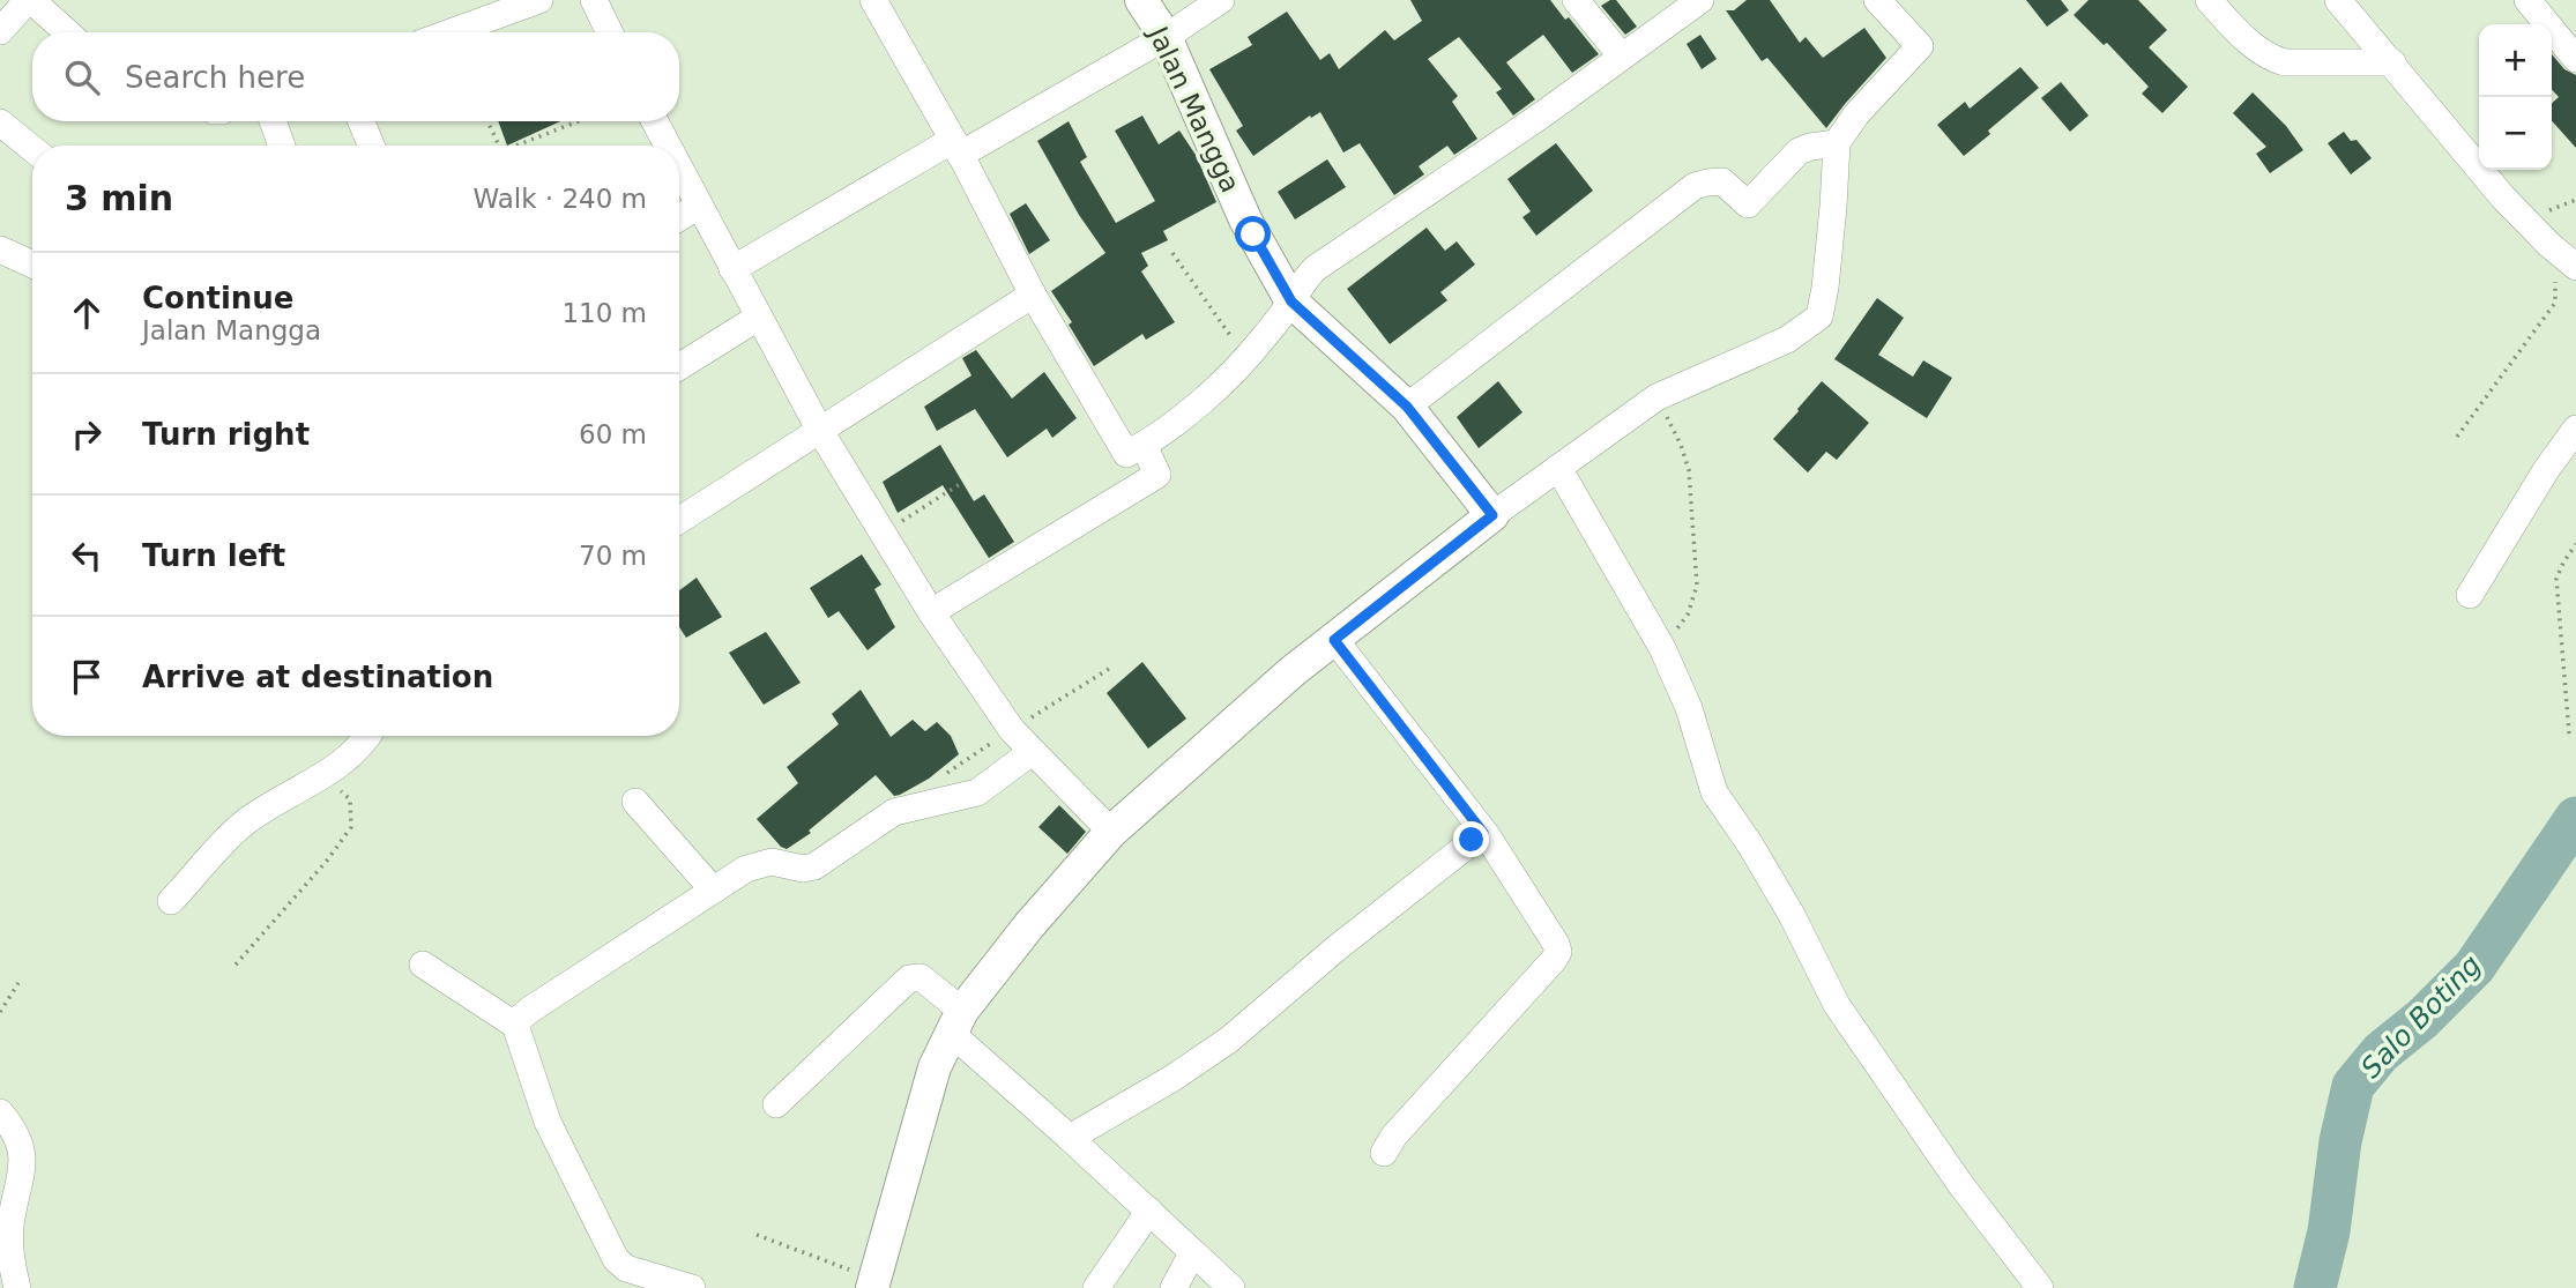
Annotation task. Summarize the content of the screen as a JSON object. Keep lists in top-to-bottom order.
{
  "streets": {
    "street": ["Jalan Mangga"]
  },
  "water": ["Salo Boting"],
  "page": {
    "map_buttons": ["+", "−"],
    "search": "Search here",
    "heading": ["3 min", "Walk · 240 m"],
    "list": [
      ["Continue", "Jalan Mangga", "110 m"],
      ["Turn right", "60 m"],
      ["Turn left", "70 m"],
      "Arrive at destination"
    ]
  }
}
